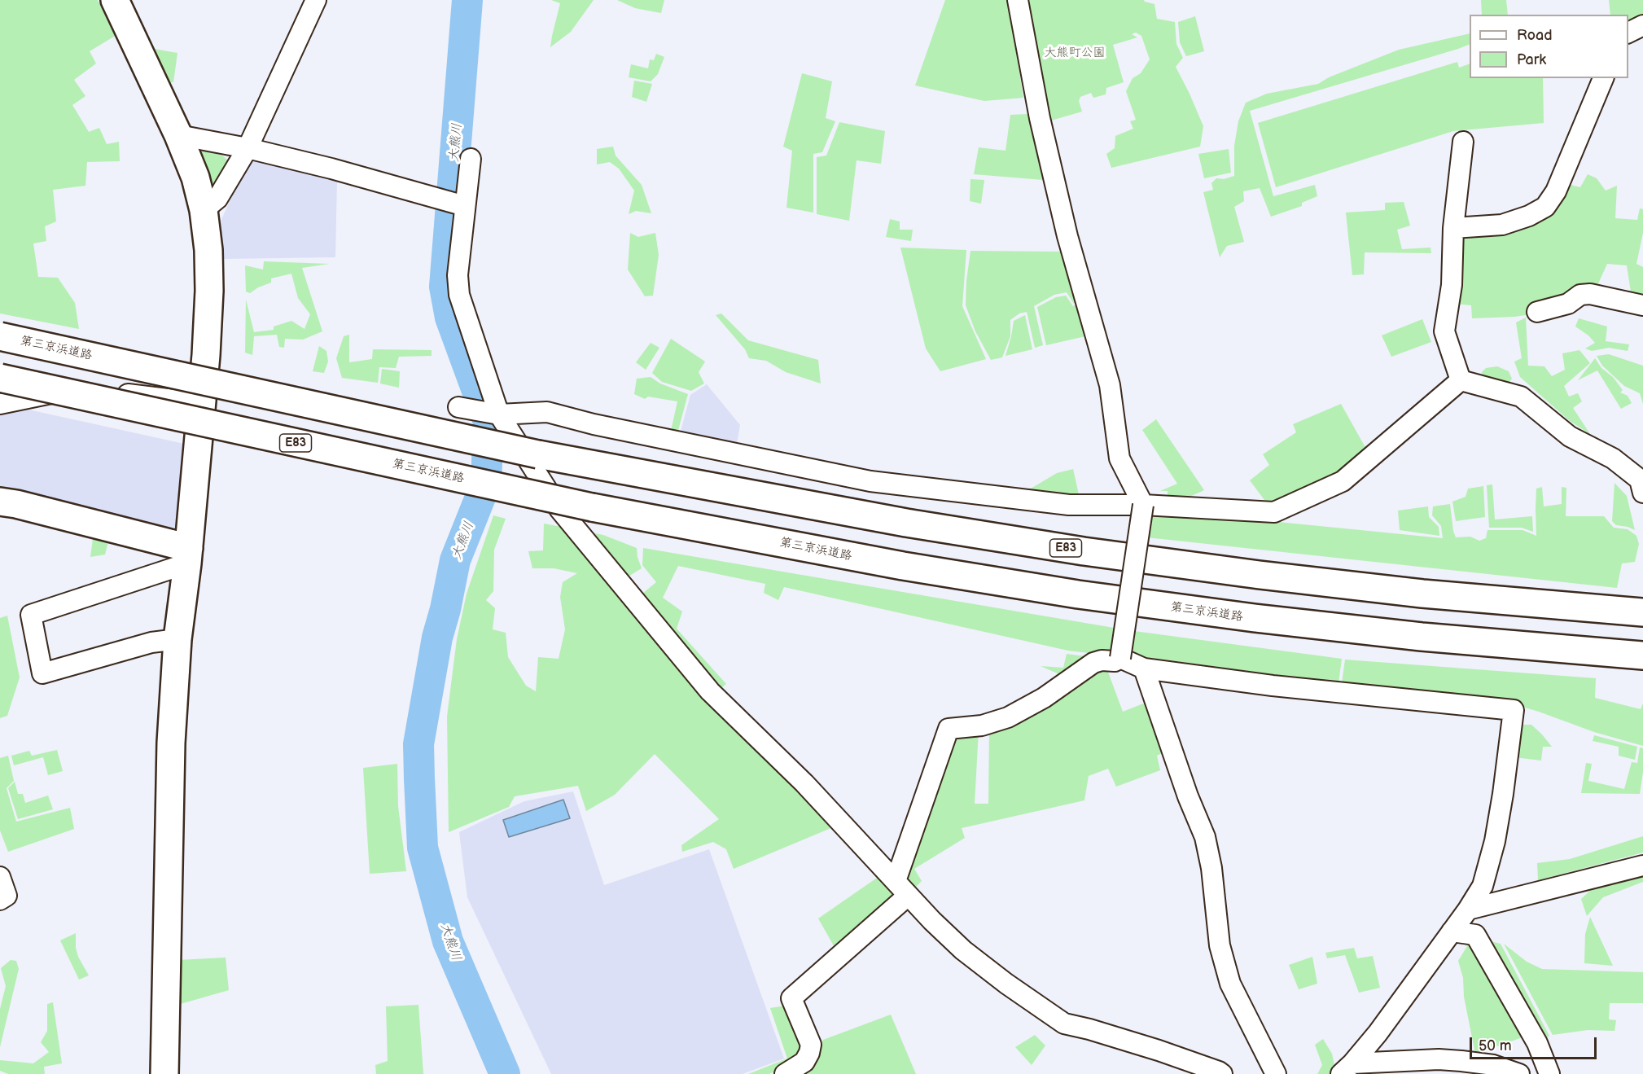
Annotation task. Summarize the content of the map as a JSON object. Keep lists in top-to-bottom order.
{
  "streets": {
    "main road": ["第三京浜道路", "E83"]
  },
  "water": ["大熊川"],
  "parks": ["大熊町公園"],
  "legend": ["Road", "Park"],
  "scale_bar": "50 m"
}
